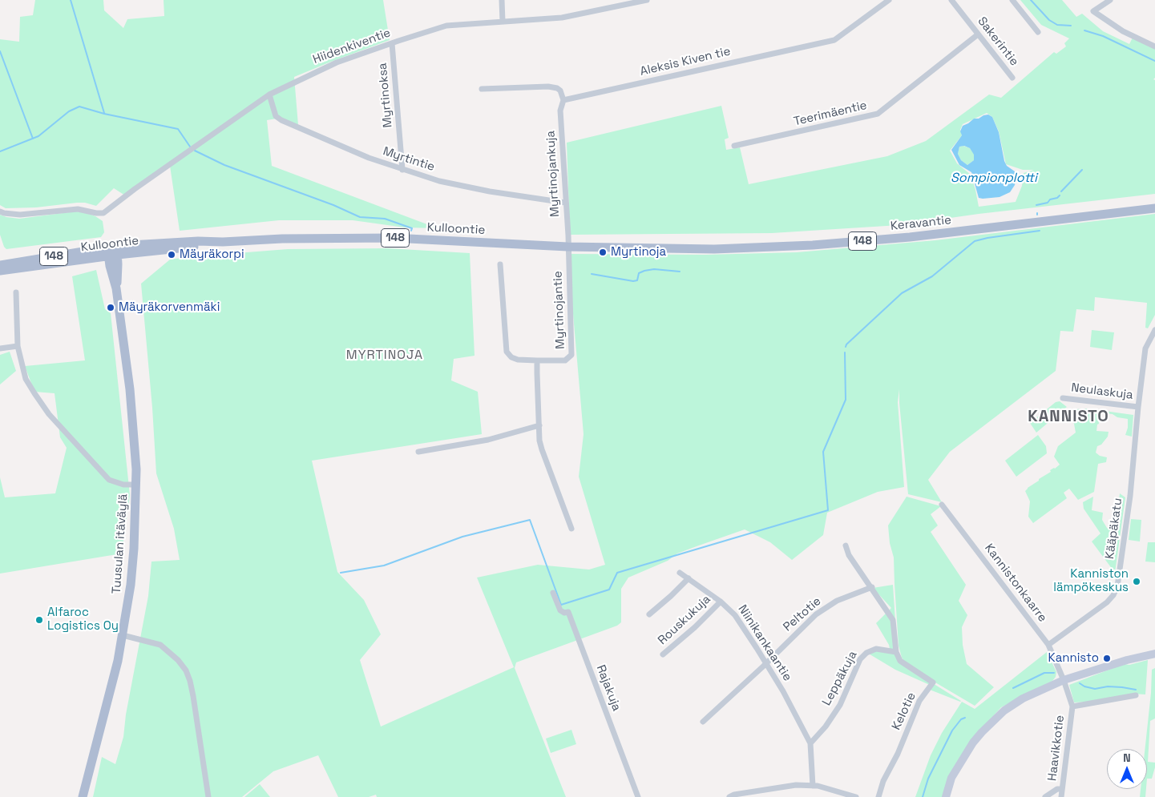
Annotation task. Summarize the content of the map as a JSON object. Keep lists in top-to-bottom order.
{
  "streets": {
    "main road": [
      "Keravantie",
      "Kulloontie",
      "148",
      "Tuusulan itäväylä"
    ],
    "street": [
      "Sakerintie",
      "Hiidenkiventie",
      "Aleksis Kiven tie",
      "Myrtinoksa",
      "Teerimäentie",
      "Myrtintie",
      "Myrtinojankuja",
      "Myrtinojantie",
      "Neulaskuja",
      "Kääpäkatu",
      "Kannistonkaarre",
      "Peltotie",
      "Rouskukuja",
      "Niinikankaantie",
      "Leppäkuja",
      "Rajakuja",
      "Kelotie",
      "Haavikkotie"
    ]
  },
  "crossings": [
    ["Sakerintie", "Teerimäentie"],
    ["Hiidenkiventie", "Myrtinoksa"],
    ["Hiidenkiventie", "Myrtintie"],
    ["Aleksis Kiven tie", "Myrtinojankuja"],
    ["Myrtinoksa", "Myrtintie"],
    ["Myrtintie", "Myrtinojankuja"],
    ["Myrtinojankuja", "Keravantie"],
    ["Myrtinojankuja", "Kulloontie"],
    ["Myrtinojankuja", "Myrtinojantie"],
    ["Keravantie", "Kulloontie"],
    ["Keravantie", "Myrtinojantie"],
    ["Kulloontie", "Myrtinojantie"],
    ["Kulloontie", "Tuusulan itäväylä"],
    ["Neulaskuja", "Kääpäkatu"],
    ["Kääpäkatu", "Kannistonkaarre"],
    ["Kannistonkaarre", "Haavikkotie"],
    ["Peltotie", "Niinikankaantie"],
    ["Rouskukuja", "Niinikankaantie"],
    ["Niinikankaantie", "Leppäkuja"],
    ["Leppäkuja", "Kelotie"]
  ],
  "districts": ["MYRTINOJA", "KANNISTO"],
  "water": ["Sompionplotti"],
  "places": [
    "Myrtinoja",
    "Mäyräkorpi",
    "Mäyräkorvenmäki",
    "Kanniston lämpökeskus",
    "Alfaroc Logistics Oy",
    "Kannisto"
  ],
  "north": "top"
}
